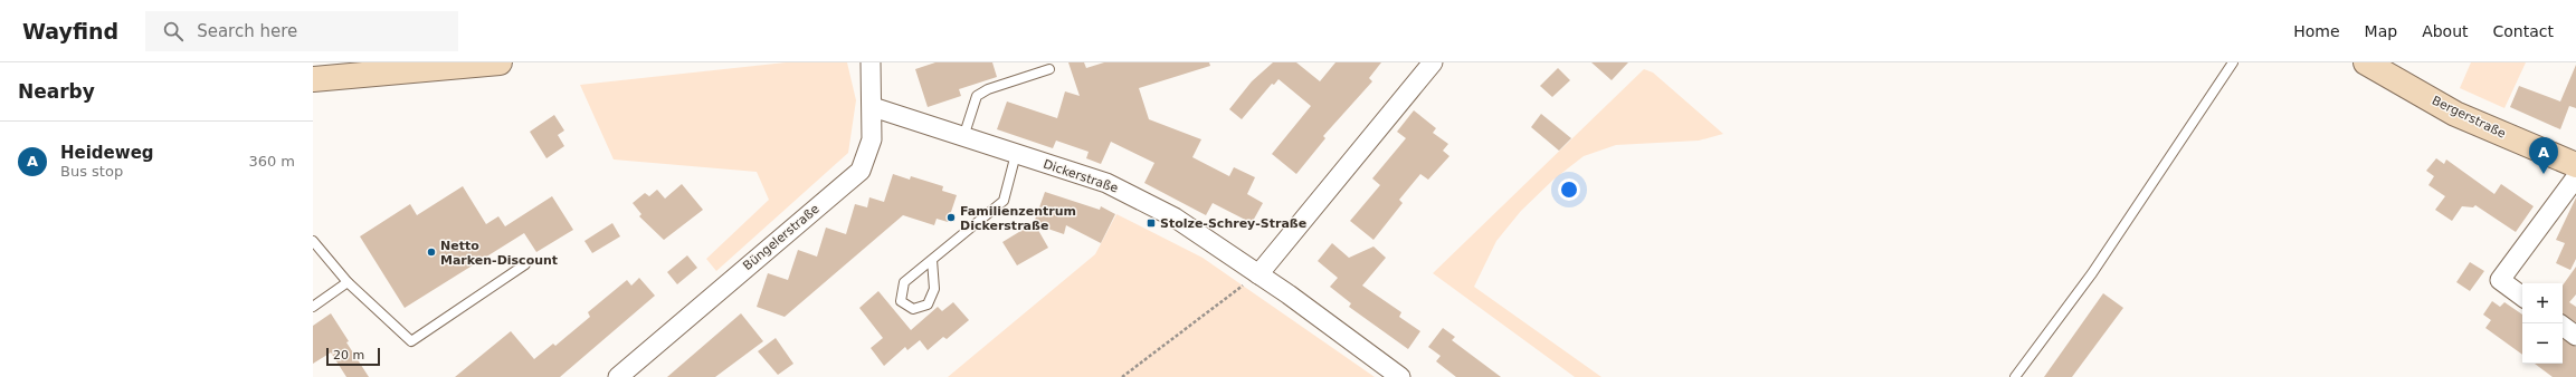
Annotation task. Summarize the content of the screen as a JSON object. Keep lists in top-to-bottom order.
{
  "streets": {
    "main road": ["Bergerstraße"],
    "street": ["Dickerstraße", "Büngelerstraße"]
  },
  "crossings": [
    ["Dickerstraße", "Büngelerstraße"]
  ],
  "places": {
    "other": ["Familienzentrum Dickerstraße", "Netto Marken-Discount"],
    "transit": ["Stolze-Schrey-Straße"]
  },
  "scale_bar": "20 m",
  "page": {
    "header": "Wayfind",
    "search": "Search here",
    "nav": [
      "Home",
      "Map",
      "About",
      "Contact"
    ],
    "heading": "Nearby",
    "list": [
      {
        "mark": "A",
        "name": "Heideweg",
        "note": "Bus stop",
        "value": "360 m"
      }
    ],
    "pins": "A",
    "map_buttons": ["+", "−"],
    "scale": "20 m"
  }
}
